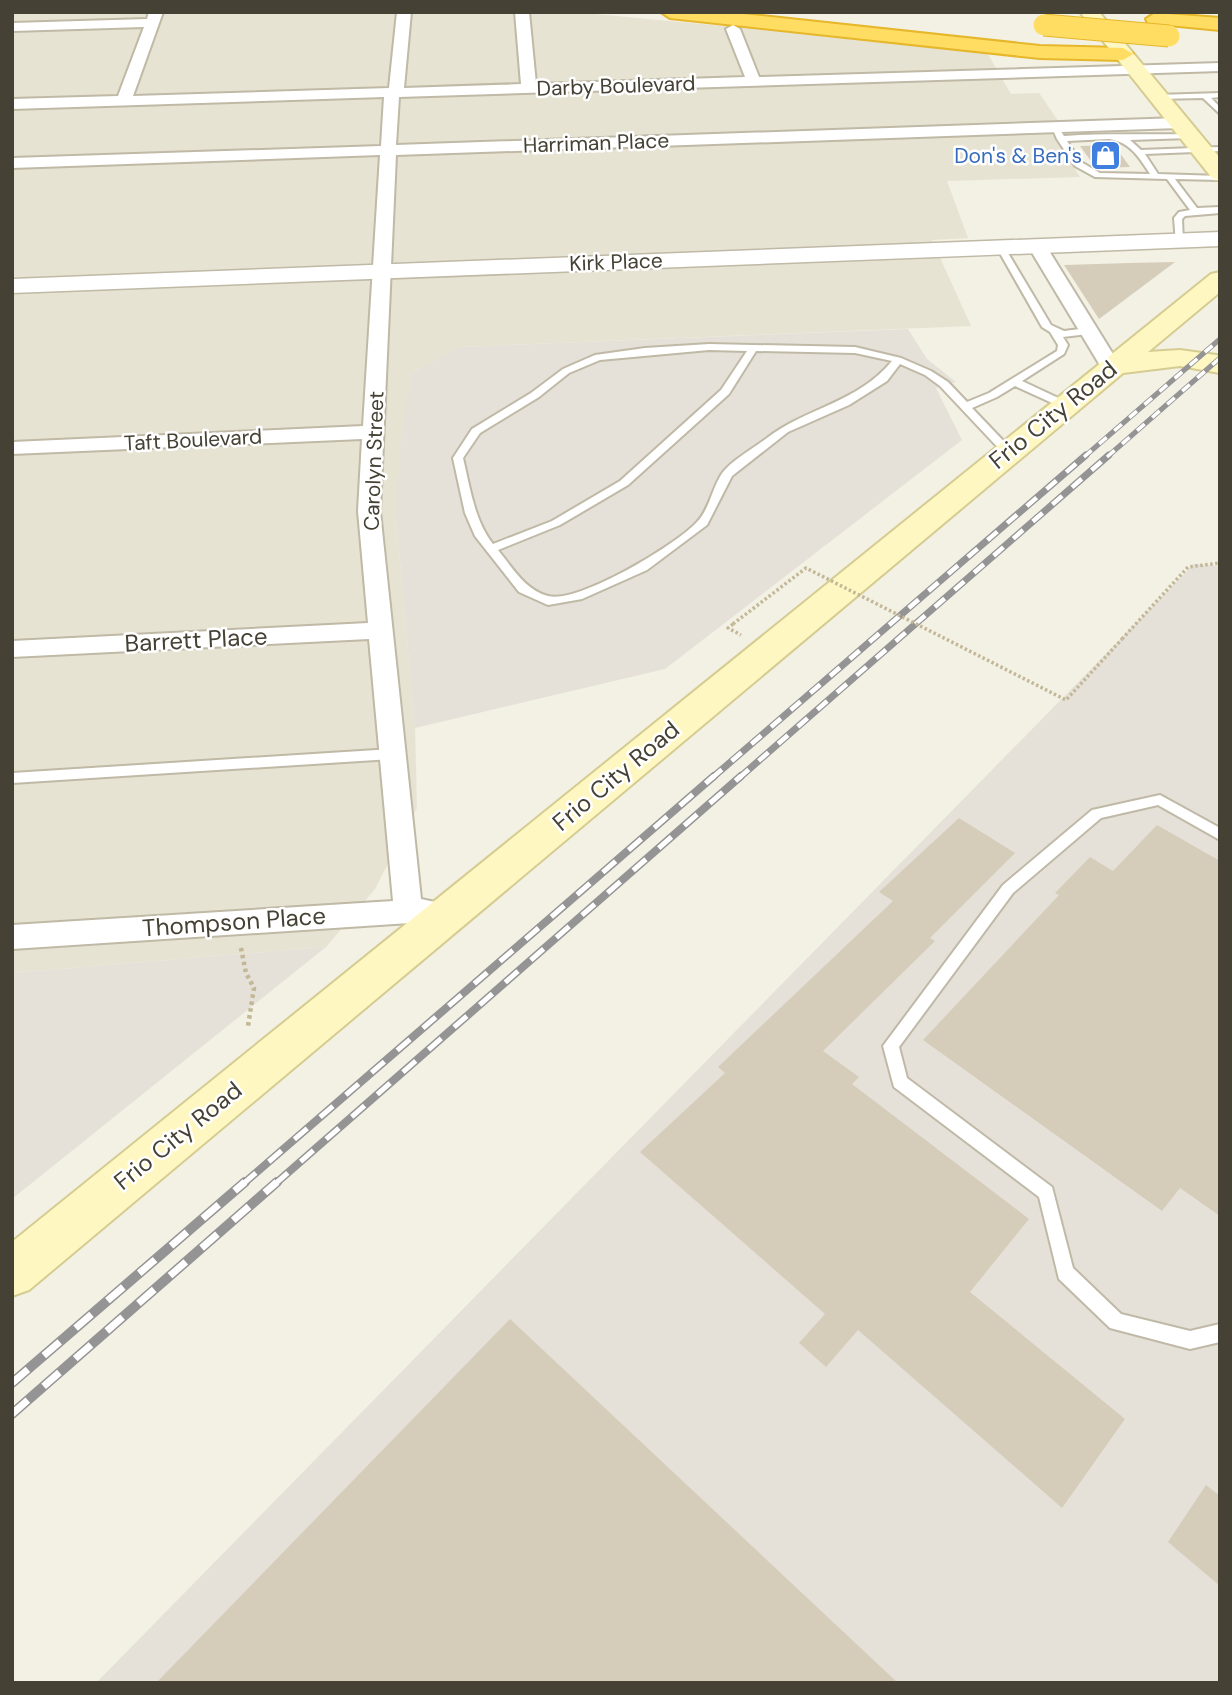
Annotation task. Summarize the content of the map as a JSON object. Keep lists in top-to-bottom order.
{
  "streets": {
    "main road": ["Frio City Road"],
    "street": [
      "Darby Boulevard",
      "Harriman Place",
      "Kirk Place",
      "Taft Boulevard",
      "Carolyn Street",
      "Barrett Place",
      "Thompson Place"
    ]
  },
  "crossings": [
    ["Darby Boulevard", "Carolyn Street"],
    ["Harriman Place", "Carolyn Street"],
    ["Kirk Place", "Carolyn Street"],
    ["Frio City Road", "Thompson Place"],
    ["Taft Boulevard", "Carolyn Street"],
    ["Carolyn Street", "Barrett Place"],
    ["Carolyn Street", "Thompson Place"]
  ],
  "places": {
    "shop": ["Don's & Ben's"]
  }
}
